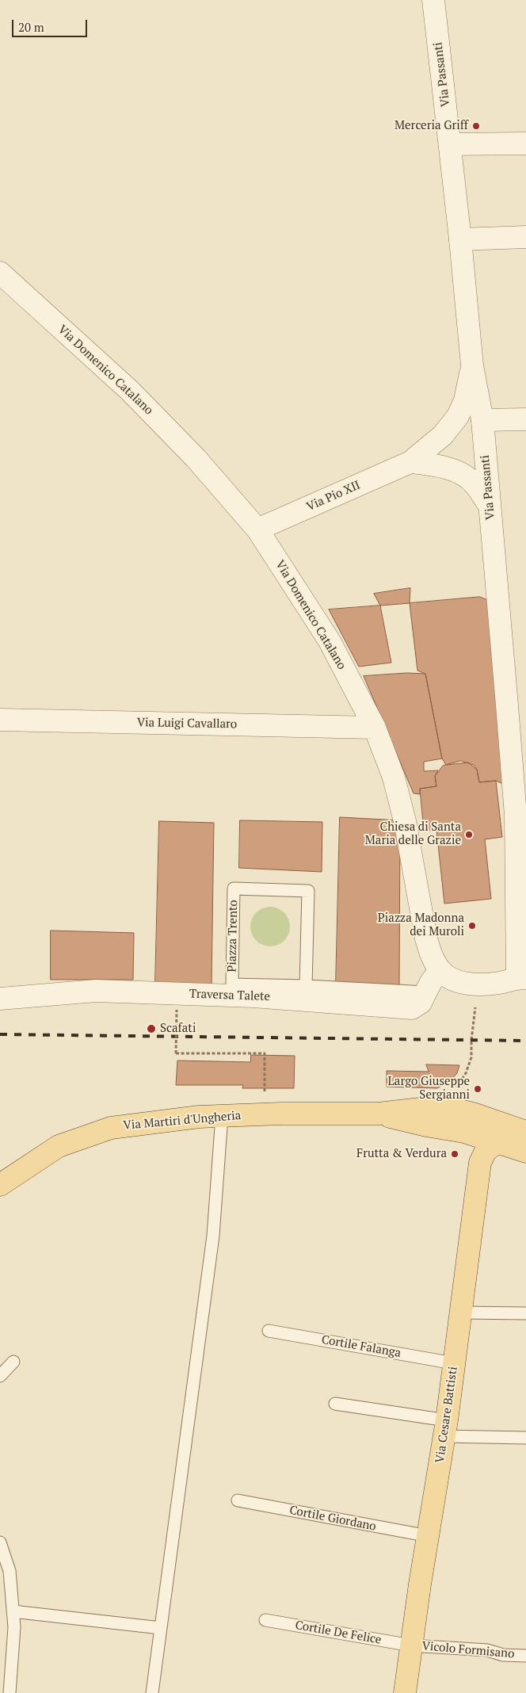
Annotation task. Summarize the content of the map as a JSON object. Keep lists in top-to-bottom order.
{
  "streets": {
    "main road": ["Via Martiri d'Ungheria", "Via Cesare Battisti"],
    "street": [
      "Via Passanti",
      "Via Domenico Catalano",
      "Via Pio XII",
      "Via Luigi Cavallaro",
      "Traversa Talete"
    ],
    "lane": [
      "Piazza Trento",
      "Cortile Falanga",
      "Cortile Giordano",
      "Cortile De Felice",
      "Vicolo Formisano"
    ]
  },
  "crossings": [
    ["Via Passanti", "Via Pio XII"],
    ["Via Domenico Catalano", "Via Pio XII"],
    ["Via Domenico Catalano", "Via Luigi Cavallaro"],
    ["Via Domenico Catalano", "Traversa Talete"],
    ["Piazza Trento", "Traversa Talete"],
    ["Via Martiri d'Ungheria", "Via Cesare Battisti"],
    ["Cortile Falanga", "Via Cesare Battisti"],
    ["Via Cesare Battisti", "Cortile Giordano"],
    ["Via Cesare Battisti", "Cortile De Felice"],
    ["Via Cesare Battisti", "Vicolo Formisano"],
    ["Cortile De Felice", "Vicolo Formisano"]
  ],
  "places": [
    "Merceria Griff",
    "Chiesa di Santa Maria delle Grazie",
    "Piazza Madonna dei Muroli",
    "Scafati",
    "Largo Giuseppe Sergianni",
    "Frutta & Verdura"
  ],
  "scale_bar": "20 m"
}
